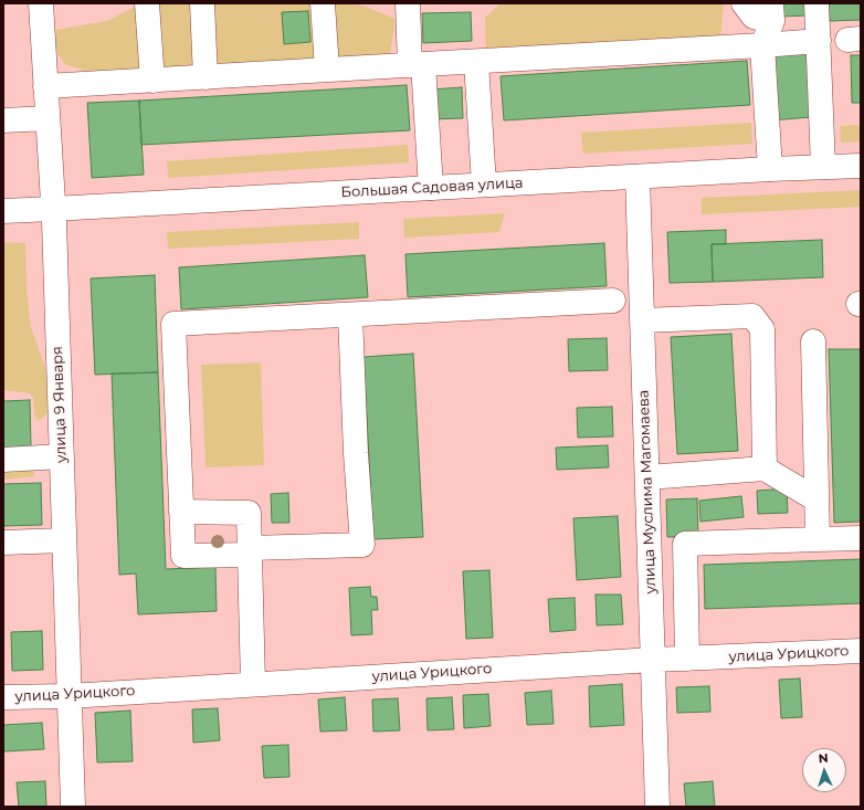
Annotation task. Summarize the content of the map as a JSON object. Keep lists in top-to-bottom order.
{
  "streets": {
    "main road": [
      "Большая Садовая улица",
      "улица 9 Января",
      "улица Муслима Магомаева",
      "улица Урицкого"
    ]
  },
  "crossings": [
    ["Большая Садовая улица", "улица 9 Января"],
    ["Большая Садовая улица", "улица Муслима Магомаева"],
    ["улица 9 Января", "улица Урицкого"],
    ["улица Муслима Магомаева", "улица Урицкого"]
  ],
  "north": "top"
}
